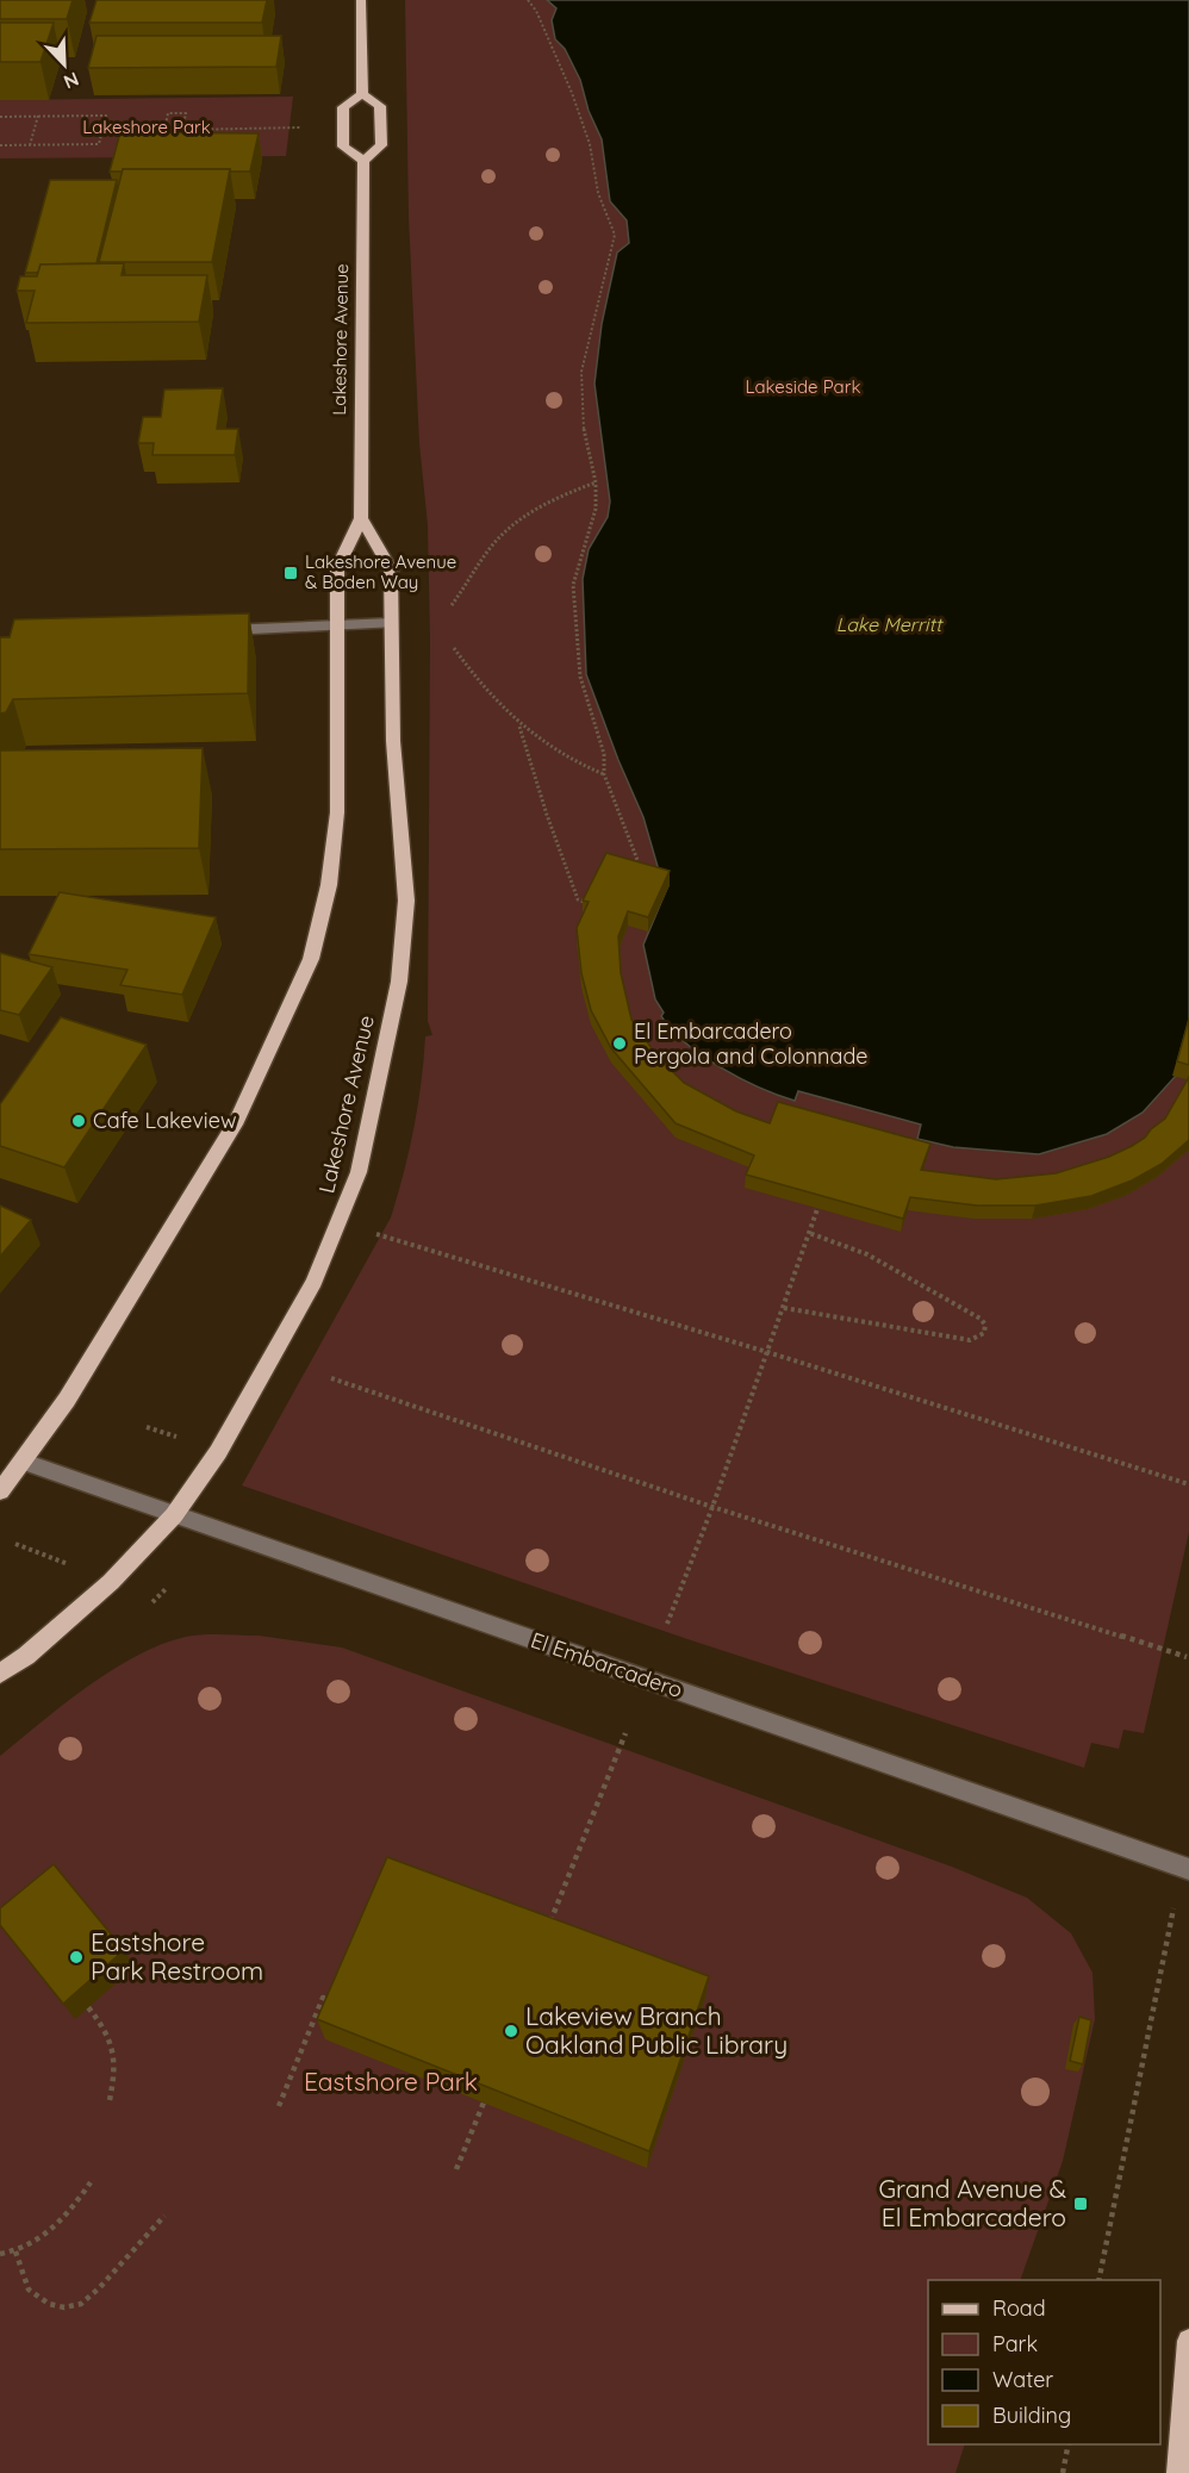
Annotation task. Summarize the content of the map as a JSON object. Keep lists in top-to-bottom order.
{
  "streets": {
    "main road": ["Lakeshore Avenue"],
    "street": ["El Embarcadero"]
  },
  "crossings": [
    ["Lakeshore Avenue", "El Embarcadero"]
  ],
  "water": ["Lake Merritt"],
  "parks": ["Lakeshore Park", "Lakeside Park", "Eastshore Park"],
  "places": {
    "transit": ["Lakeshore Avenue & Boden Way", "Grand Avenue & El Embarcadero"],
    "other": [
      "El Embarcadero Pergola and Colonnade",
      "Cafe Lakeview",
      "Eastshore Park Restroom",
      "Lakeview Branch Oakland Public Library"
    ]
  },
  "legend": [
    "Road",
    "Park",
    "Water",
    "Building"
  ],
  "north": "bottom right"
}
